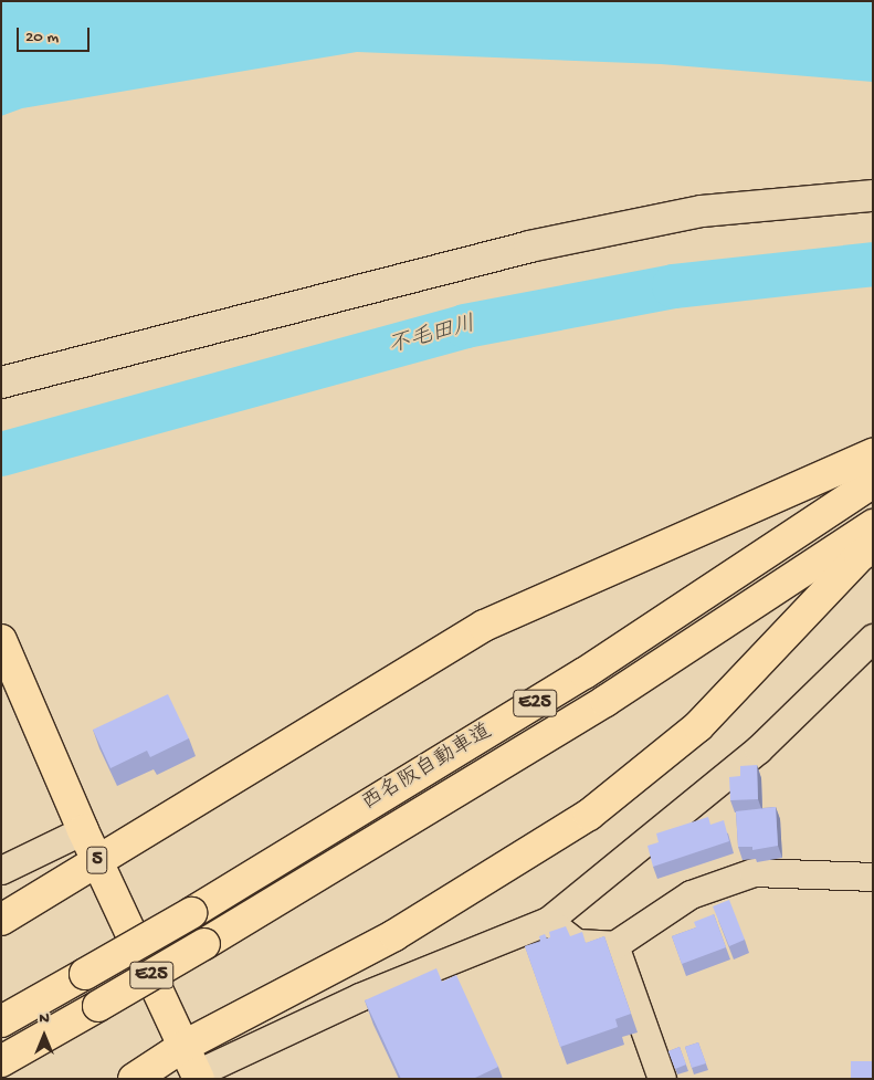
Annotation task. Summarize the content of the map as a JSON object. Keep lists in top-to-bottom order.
{
  "streets": {
    "main road": ["E25", "西名阪自動車道", "5"]
  },
  "water": ["不毛田川"],
  "scale_bar": "20 m",
  "north": "top"
}
